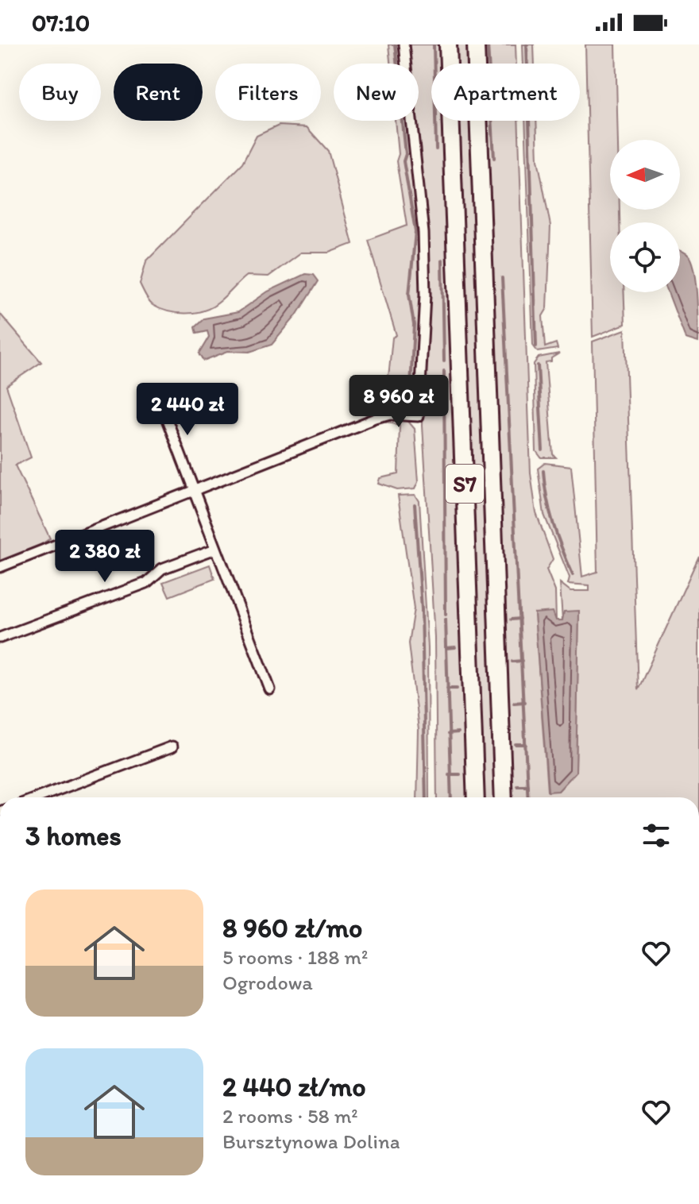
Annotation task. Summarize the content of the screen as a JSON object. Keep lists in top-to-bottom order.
{
  "streets": {
    "highway": ["S7"]
  },
  "north": "left",
  "page": {
    "status": "07:10",
    "chip": [
      "Buy",
      "Rent",
      "Filters",
      "New",
      "Apartment"
    ],
    "price": ["8 960 zł", "2 440 zł", "2 380 zł"],
    "heading": "3 homes",
    "list": [
      {
        "name": "8 960 zł/mo",
        "note": "5 rooms · 188 m² · Ogrodowa"
      },
      {
        "name": "2 440 zł/mo",
        "note": "2 rooms · 58 m² · Bursztynowa Dolina"
      }
    ]
  }
}
